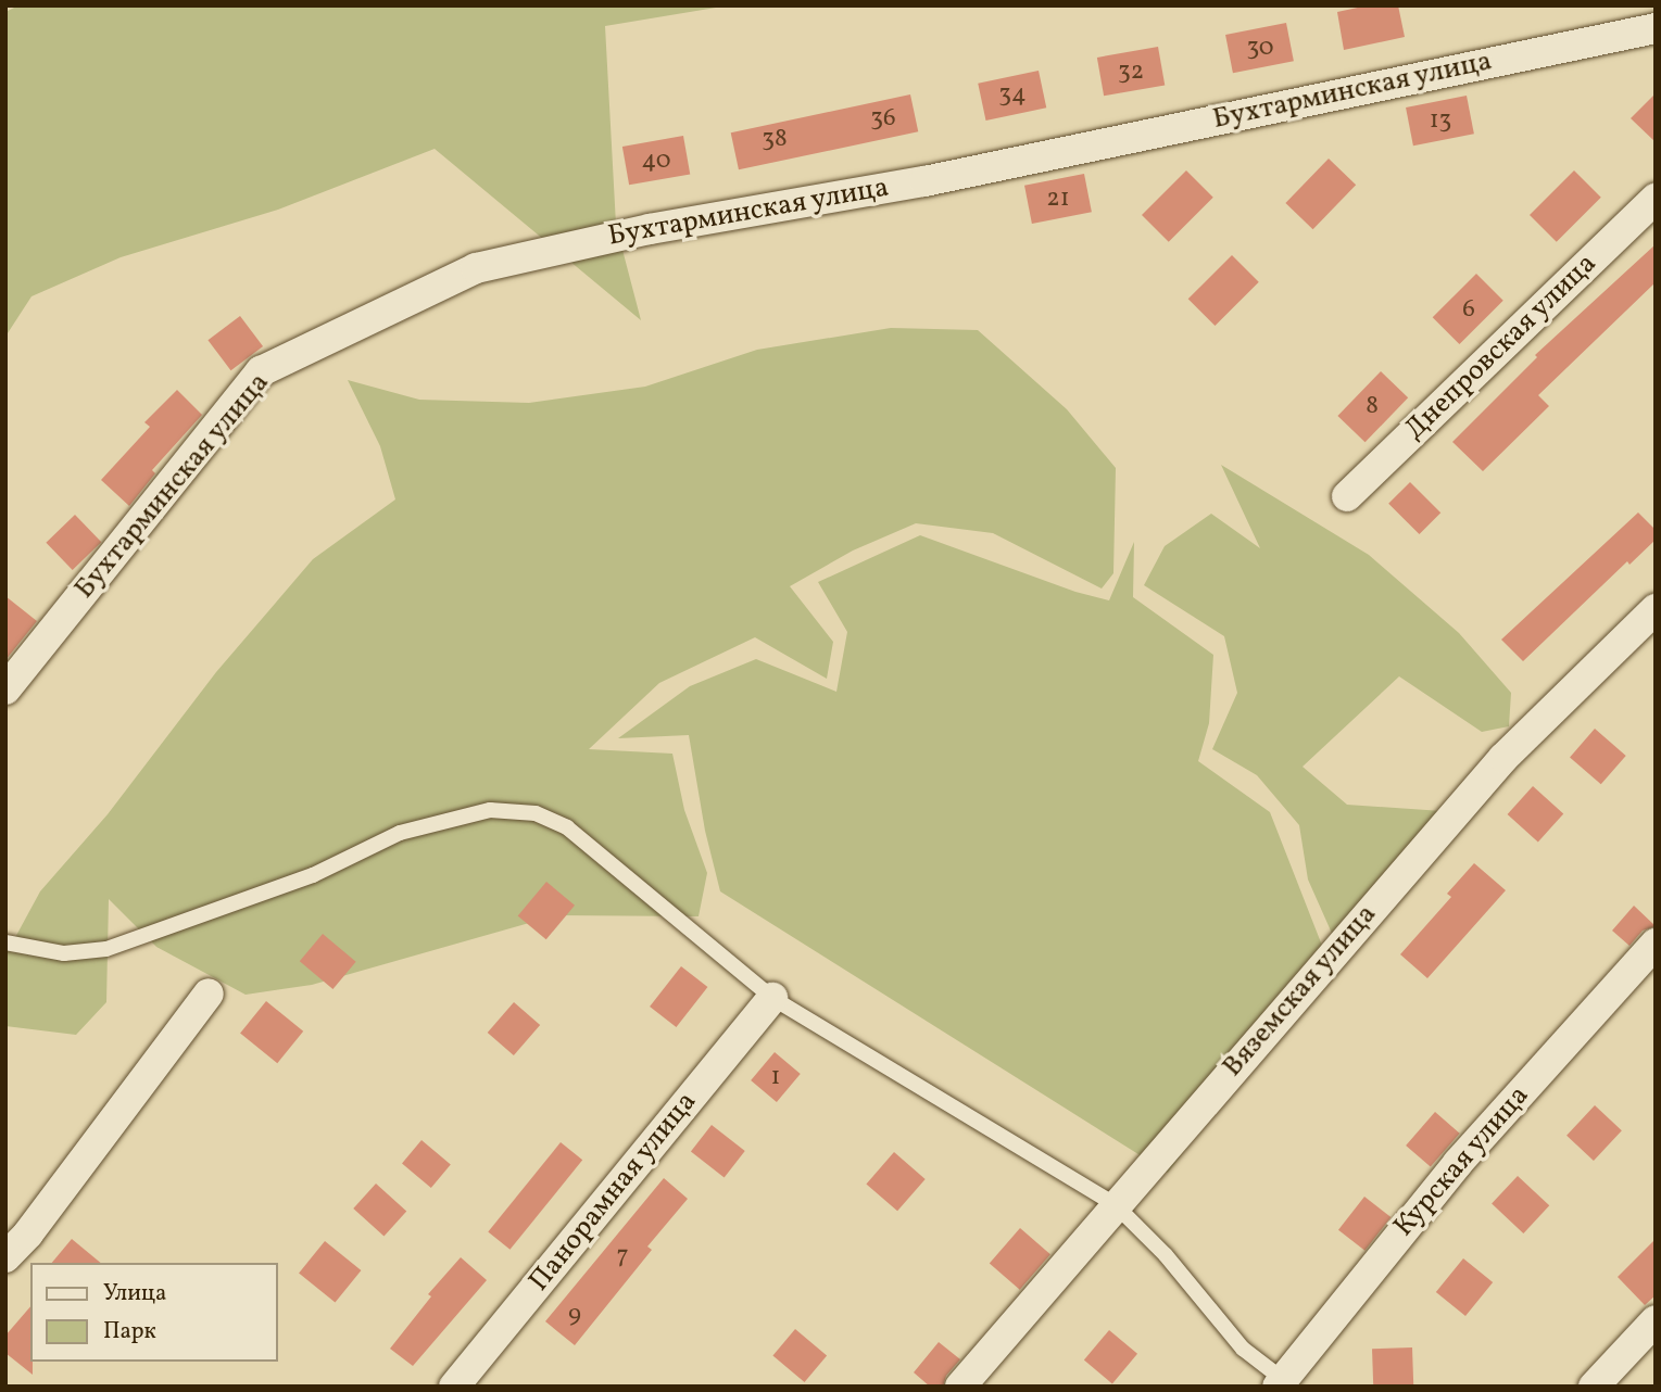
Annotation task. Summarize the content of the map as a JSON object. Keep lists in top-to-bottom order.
{
  "streets": {
    "street": [
      "Бухтарминская улица",
      "Днепровская улица",
      "Вяземская улица",
      "Курская улица",
      "Панорамная улица"
    ]
  },
  "house_numbers": [
    "30",
    "32",
    "34",
    "36",
    "13",
    "38",
    "40",
    "21",
    "6",
    "8",
    "1",
    "7",
    "9"
  ],
  "legend": ["Улица", "Парк"]
}
